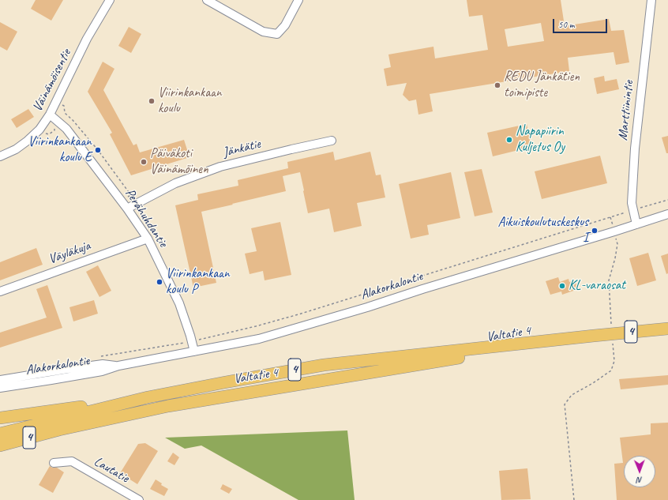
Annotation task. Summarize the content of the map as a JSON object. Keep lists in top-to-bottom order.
{
  "streets": {
    "highway": ["4", "Valtatie 4"],
    "street": [
      "Väinämöisentie",
      "Marttiinintie",
      "Jänkätie",
      "Perähuhdantie",
      "Väyläkuja",
      "Alakorkalontie",
      "Lautatie"
    ]
  },
  "crossings": [
    ["Väinämöisentie", "Perähuhdantie"],
    ["Marttiinintie", "Alakorkalontie"],
    ["Jänkätie", "Perähuhdantie"],
    ["Perähuhdantie", "Väyläkuja"],
    ["Perähuhdantie", "Alakorkalontie"]
  ],
  "places": [
    "REDU Jänkätien toimipiste",
    "Viirinkankaan koulu",
    "Napapiirin Kuljetus Oy",
    "Viirinkankaan koulu E",
    "Päiväkoti Väinämöinen",
    "Aikuiskoulutuskeskus I",
    "Viirinkankaan koulu P",
    "KL-varaosat"
  ],
  "scale_bar": "50 m",
  "north": "bottom"
}
